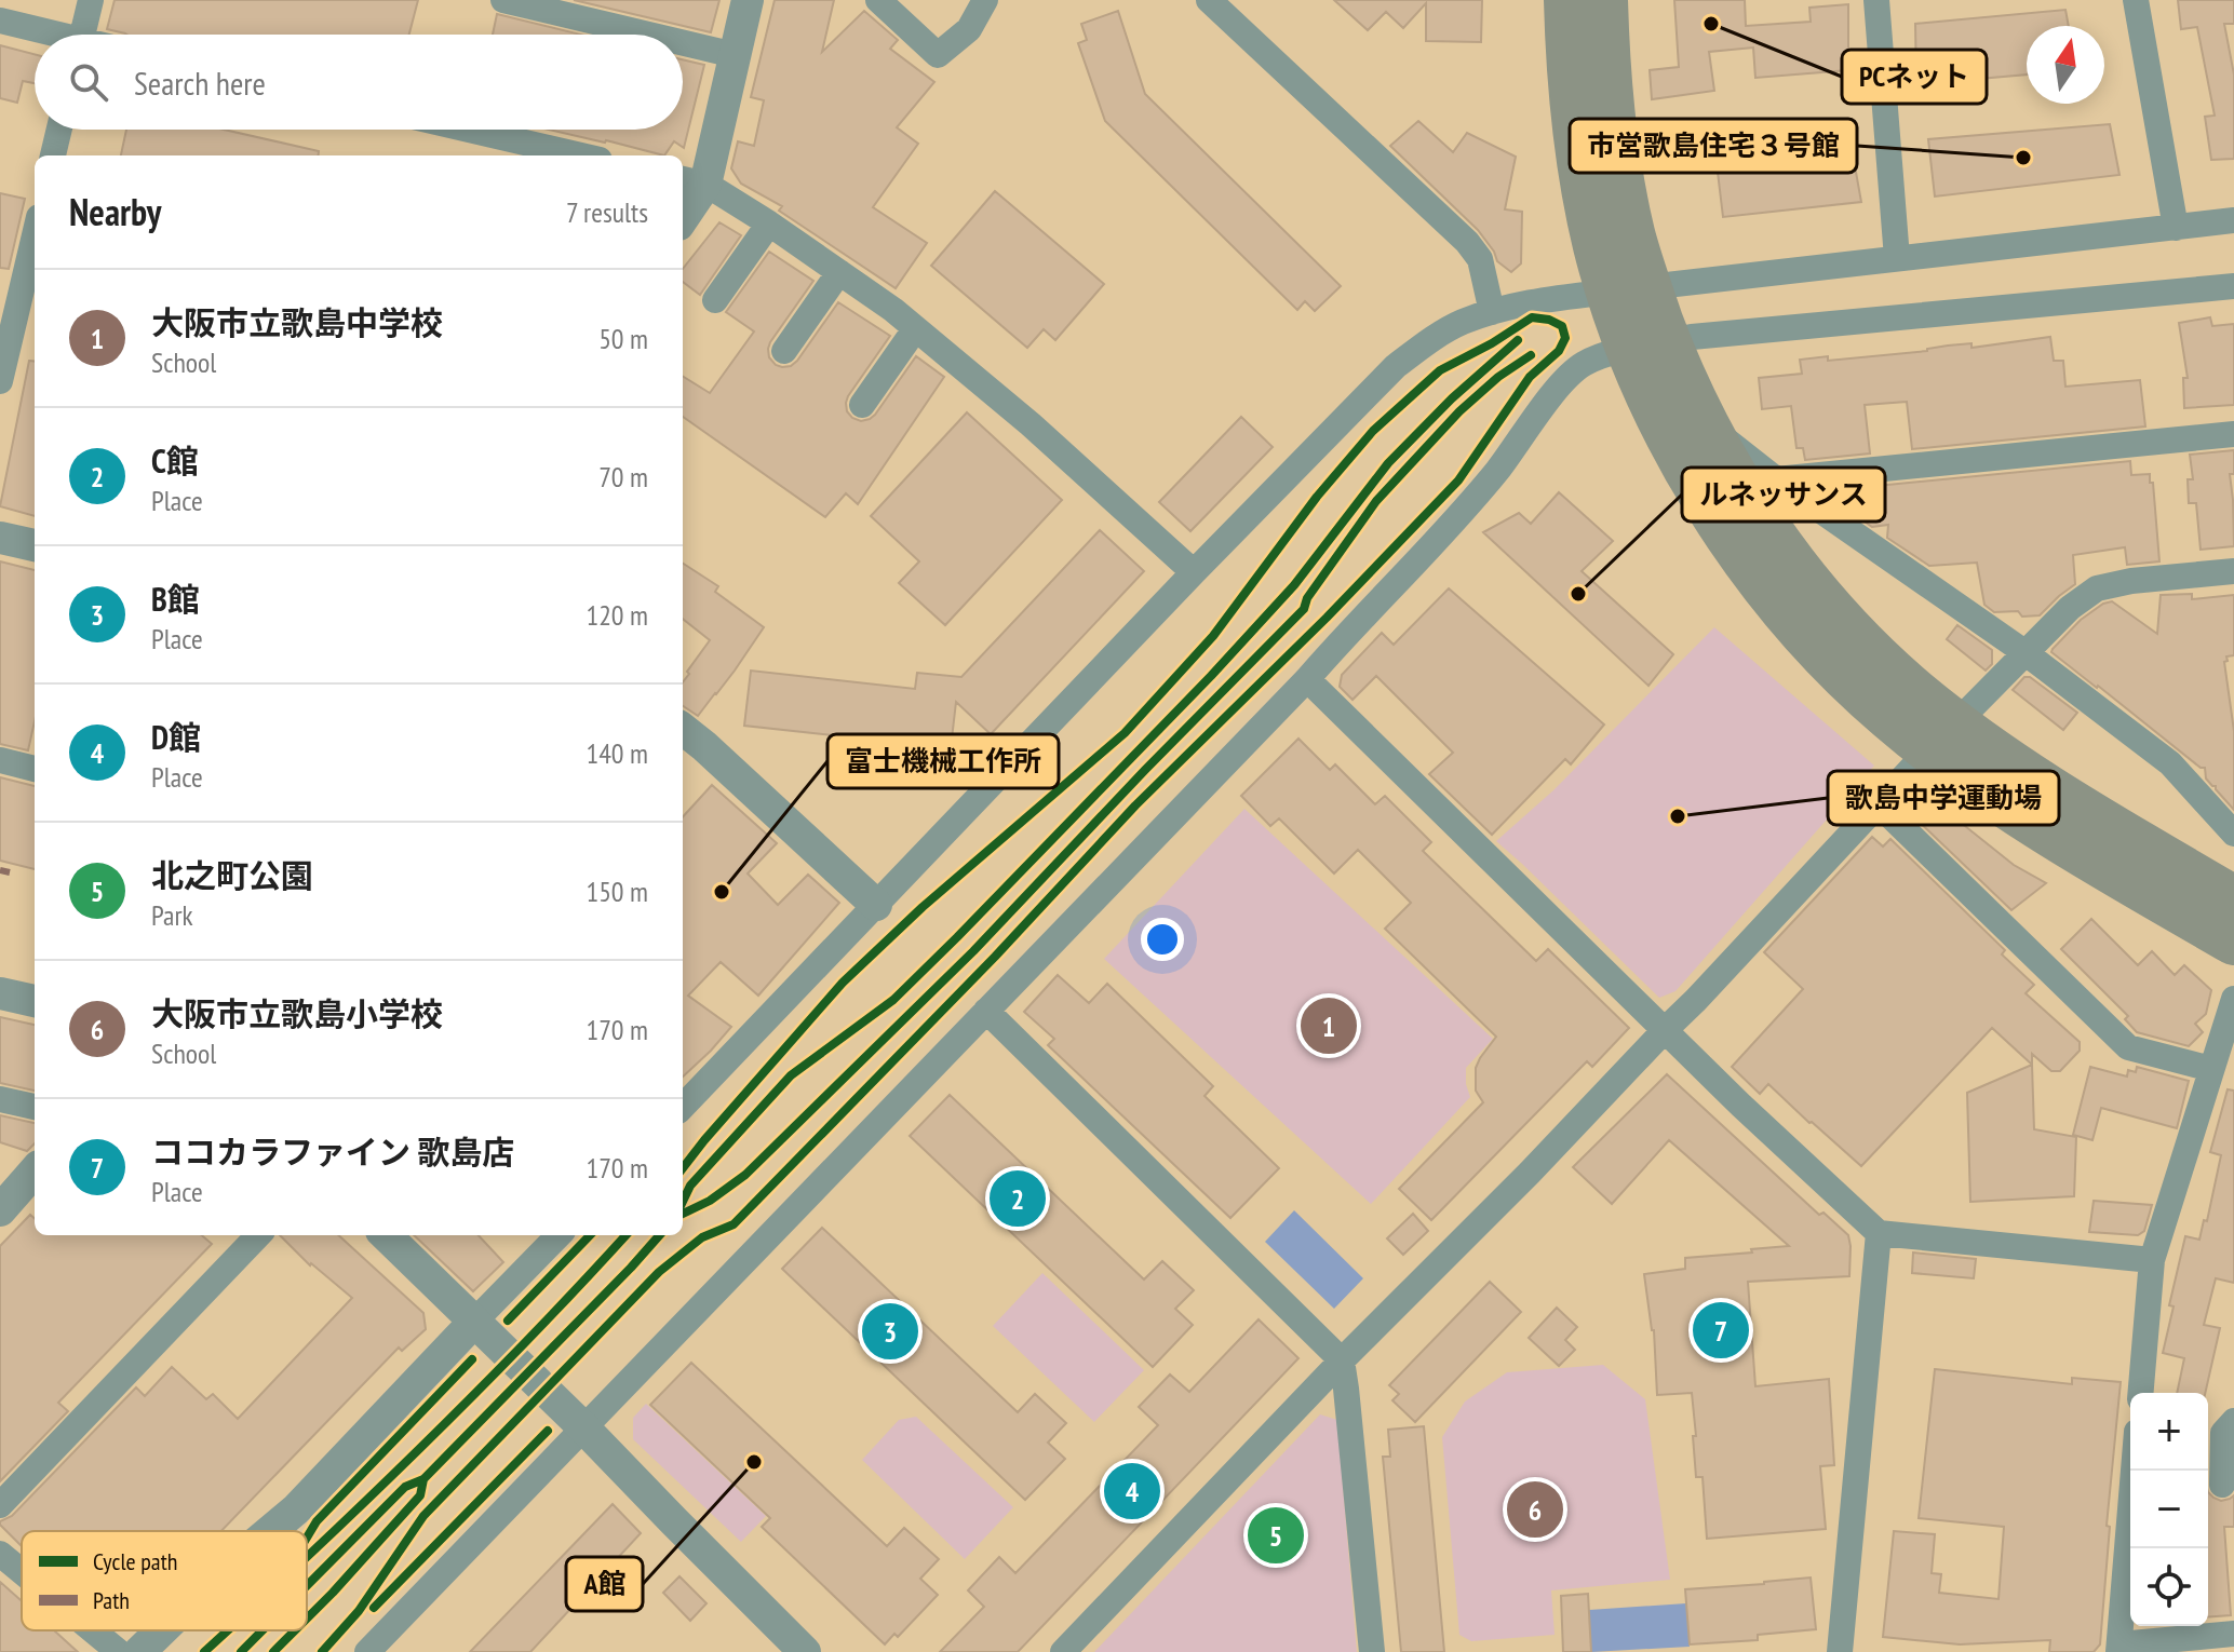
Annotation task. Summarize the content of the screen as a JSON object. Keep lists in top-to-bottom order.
{
  "places": [
    "PCネット",
    "市営歌島住宅３号館",
    "ルネッサンス",
    "歌島中学運動場",
    "富士機械工作所",
    "A館"
  ],
  "legend": ["Cycle path", "Path"],
  "north": "top",
  "page": {
    "search": "Search here",
    "heading": ["Nearby", "7 results"],
    "list": [
      {
        "mark": "1",
        "name": "大阪市立歌島中学校",
        "note": "School",
        "value": "50 m"
      },
      {
        "mark": "2",
        "name": "C館",
        "note": "Place",
        "value": "70 m"
      },
      {
        "mark": "3",
        "name": "B館",
        "note": "Place",
        "value": "120 m"
      },
      {
        "mark": "4",
        "name": "D館",
        "note": "Place",
        "value": "140 m"
      },
      {
        "mark": "5",
        "name": "北之町公園",
        "note": "Park",
        "value": "150 m"
      },
      {
        "mark": "6",
        "name": "大阪市立歌島小学校",
        "note": "School",
        "value": "170 m"
      },
      {
        "mark": "7",
        "name": "ココカラファイン 歌島店",
        "note": "Place",
        "value": "170 m"
      }
    ],
    "pins": [
      "1",
      "2",
      "7",
      "3",
      "4",
      "6",
      "5"
    ],
    "map_buttons": ["+", "−"]
  }
}
